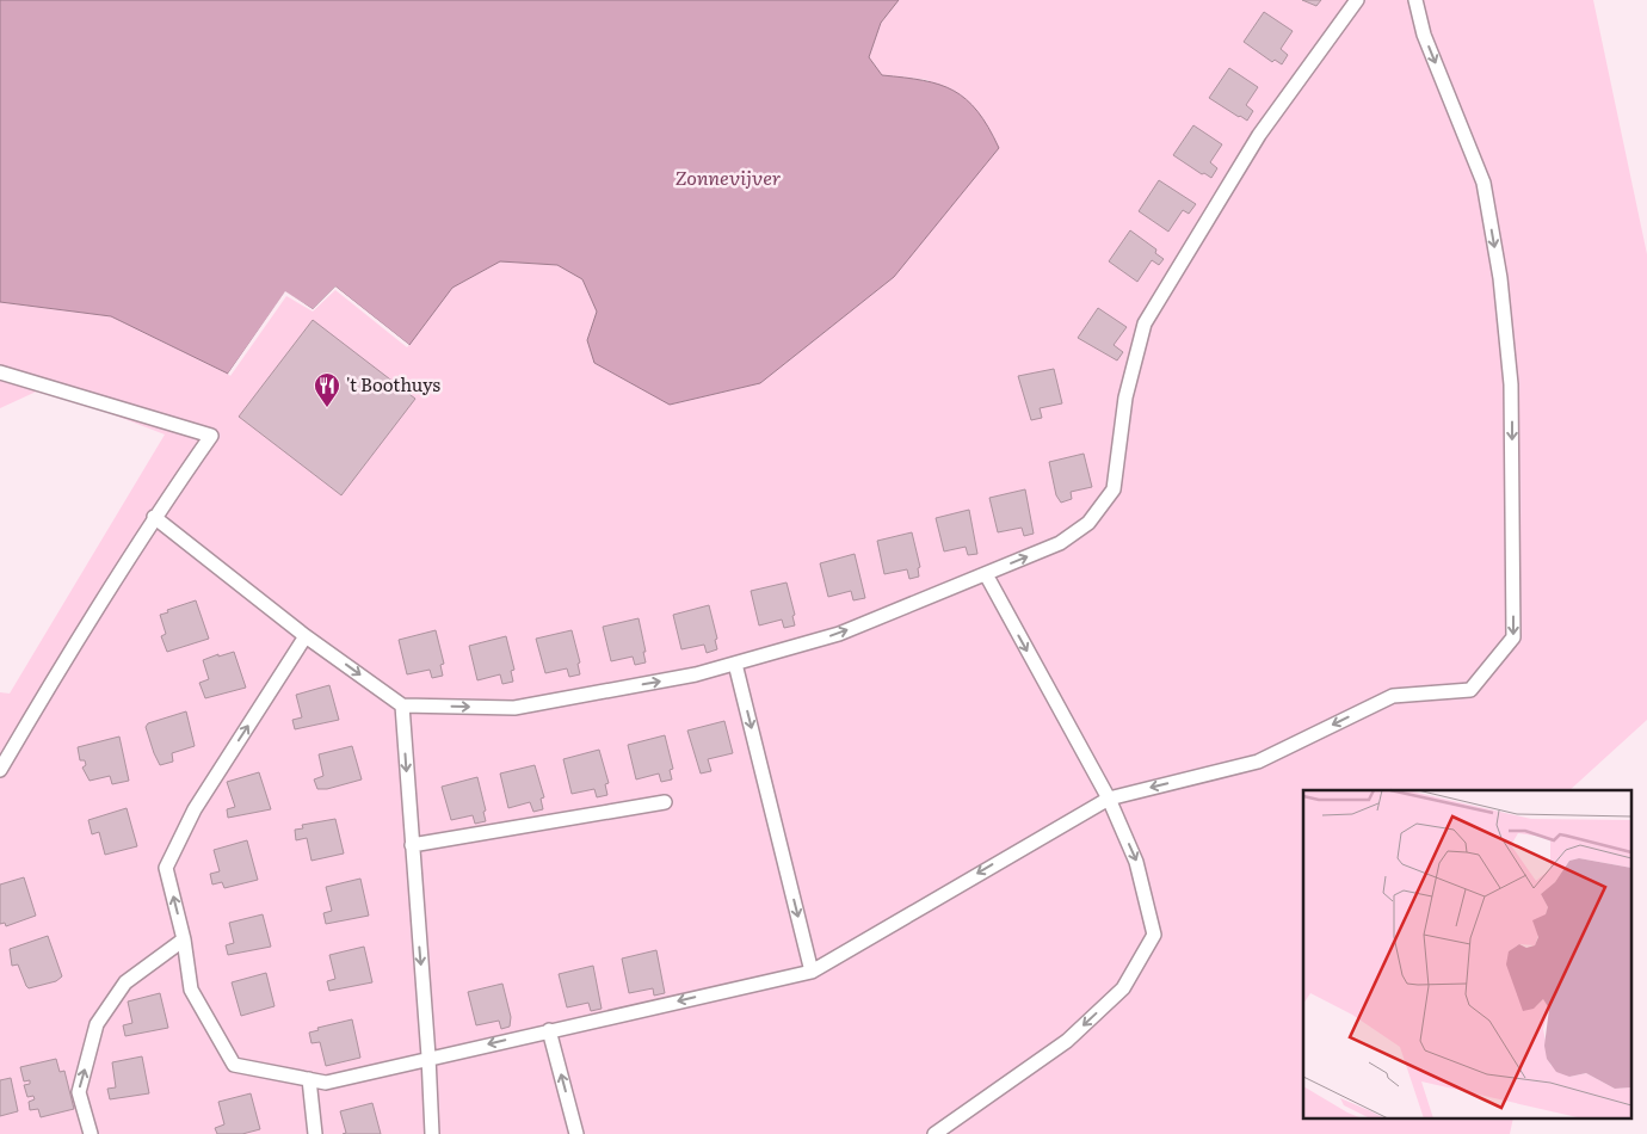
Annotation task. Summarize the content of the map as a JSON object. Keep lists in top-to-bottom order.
{
  "water": ["Zonnevijver"],
  "places": {
    "restaurant": ["'t Boothuys"]
  }
}
